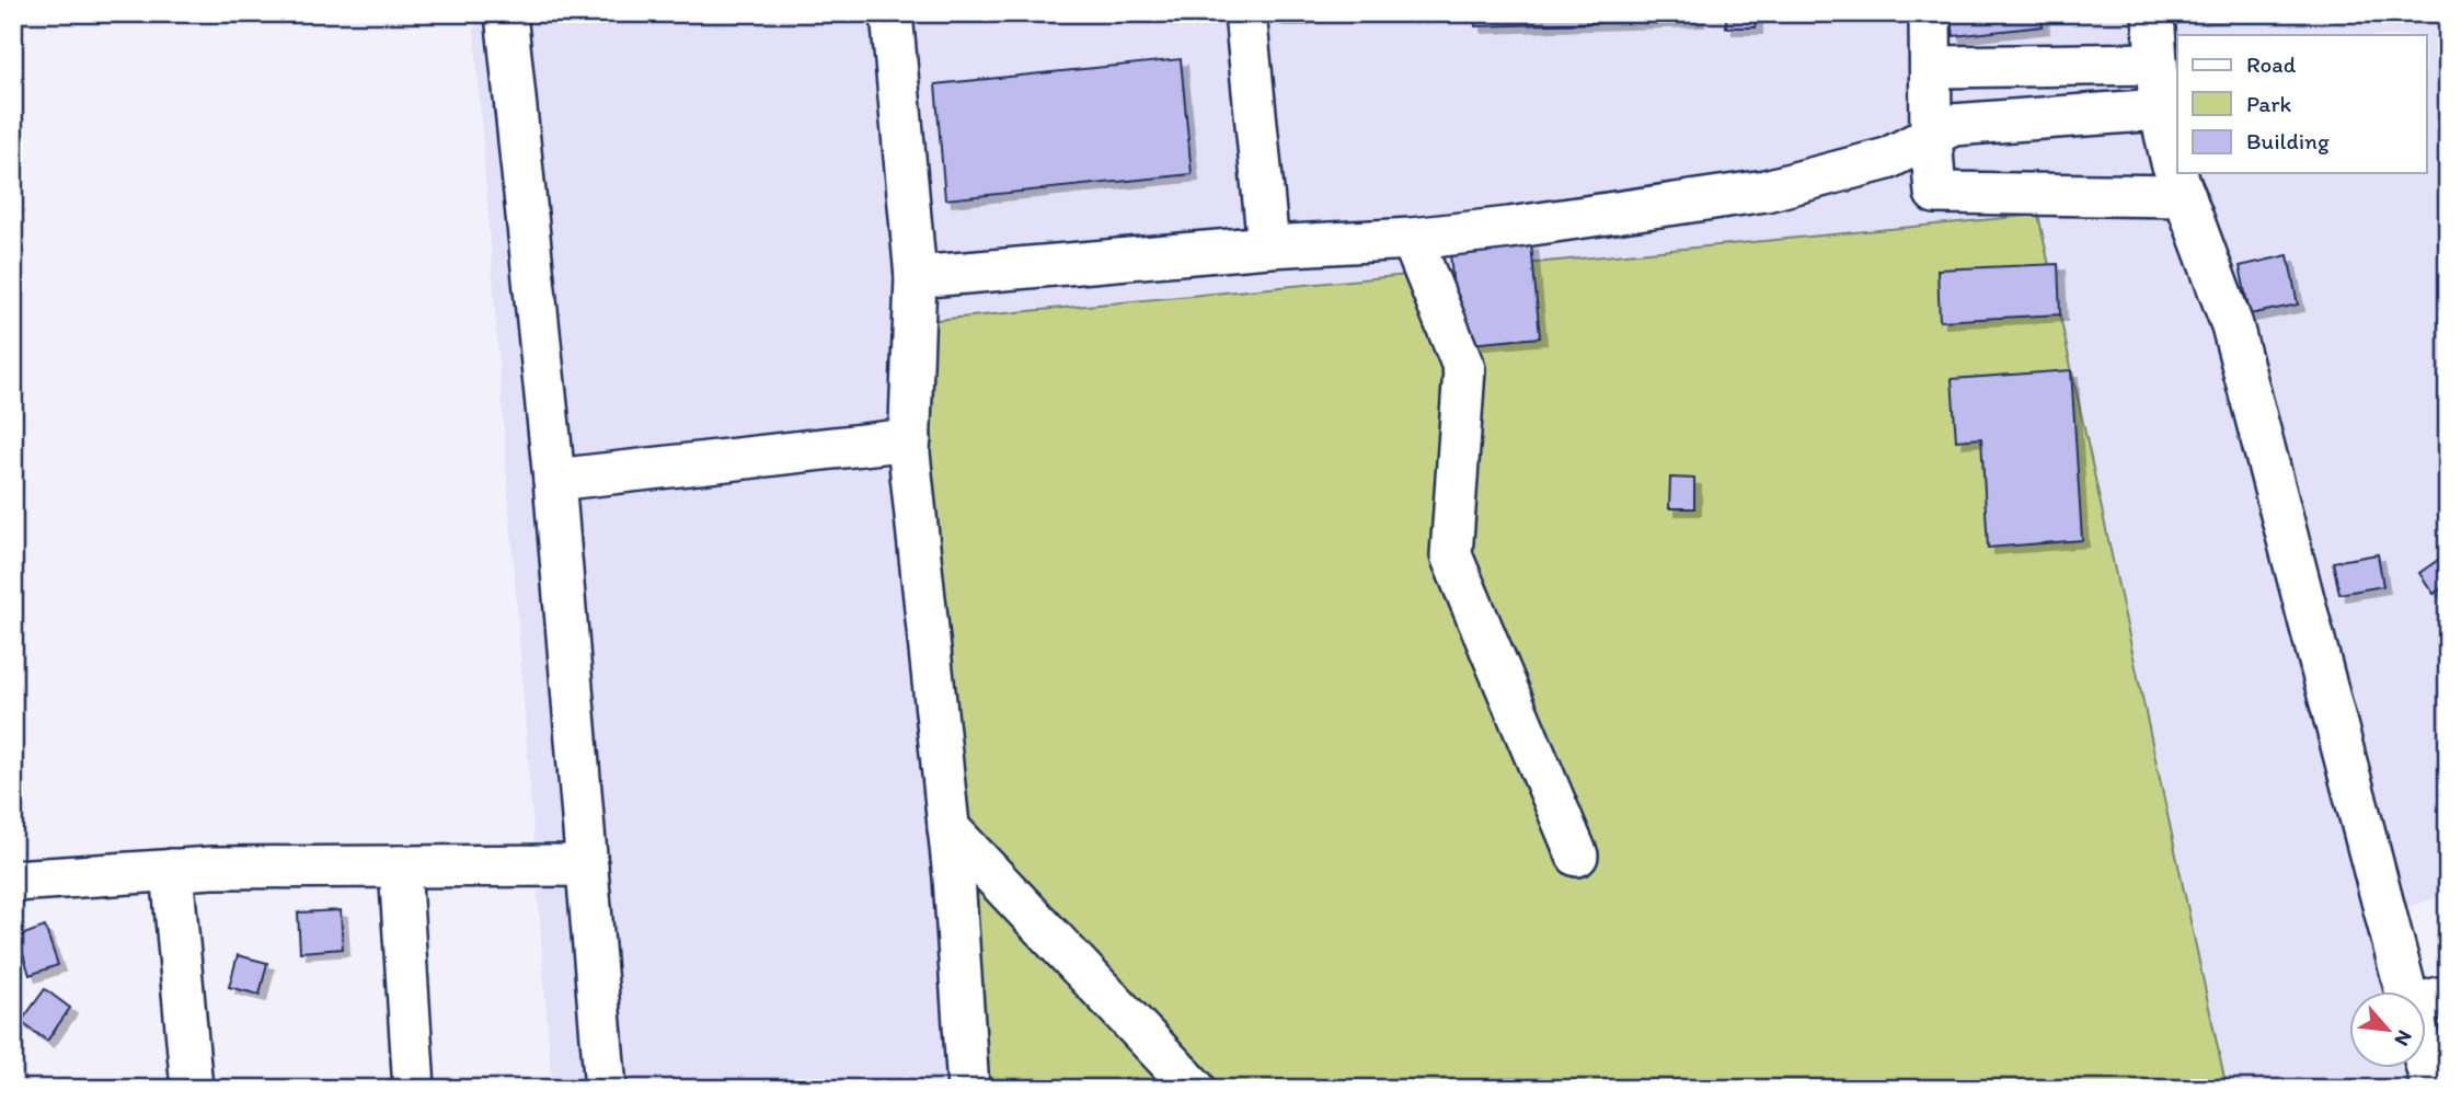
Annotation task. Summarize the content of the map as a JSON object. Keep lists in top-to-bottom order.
{
  "legend": ["Road", "Park", "Building"],
  "north": "bottom right"
}
